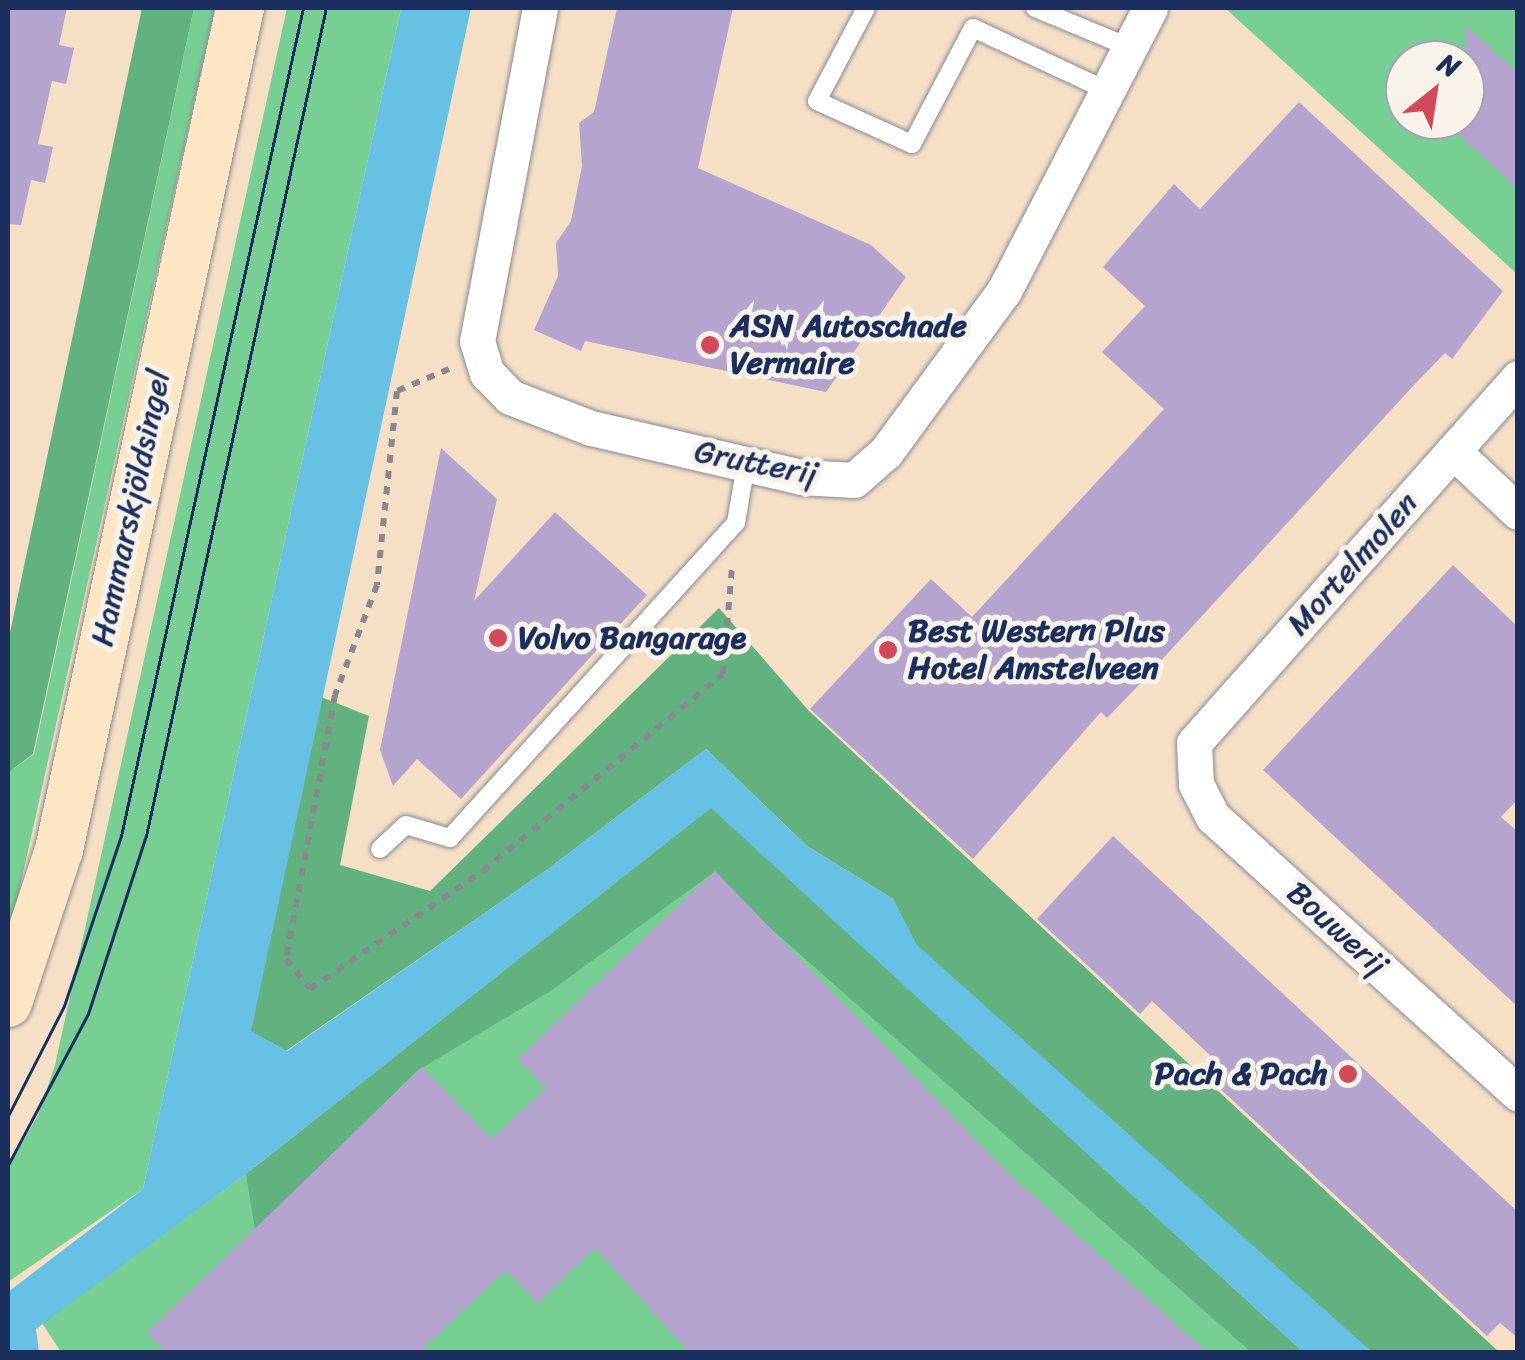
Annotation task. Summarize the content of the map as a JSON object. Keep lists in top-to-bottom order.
{
  "streets": {
    "street": [
      "Grutterij",
      "Hammarskjöldsingel",
      "Mortelmolen",
      "Bouwerij"
    ]
  },
  "crossings": [
    ["Mortelmolen", "Bouwerij"]
  ],
  "places": [
    "ASN Autoschade Vermaire",
    "Volvo Bangarage",
    "Best Western Plus Hotel Amstelveen",
    "Pach & Pach"
  ],
  "north": "top right"
}
